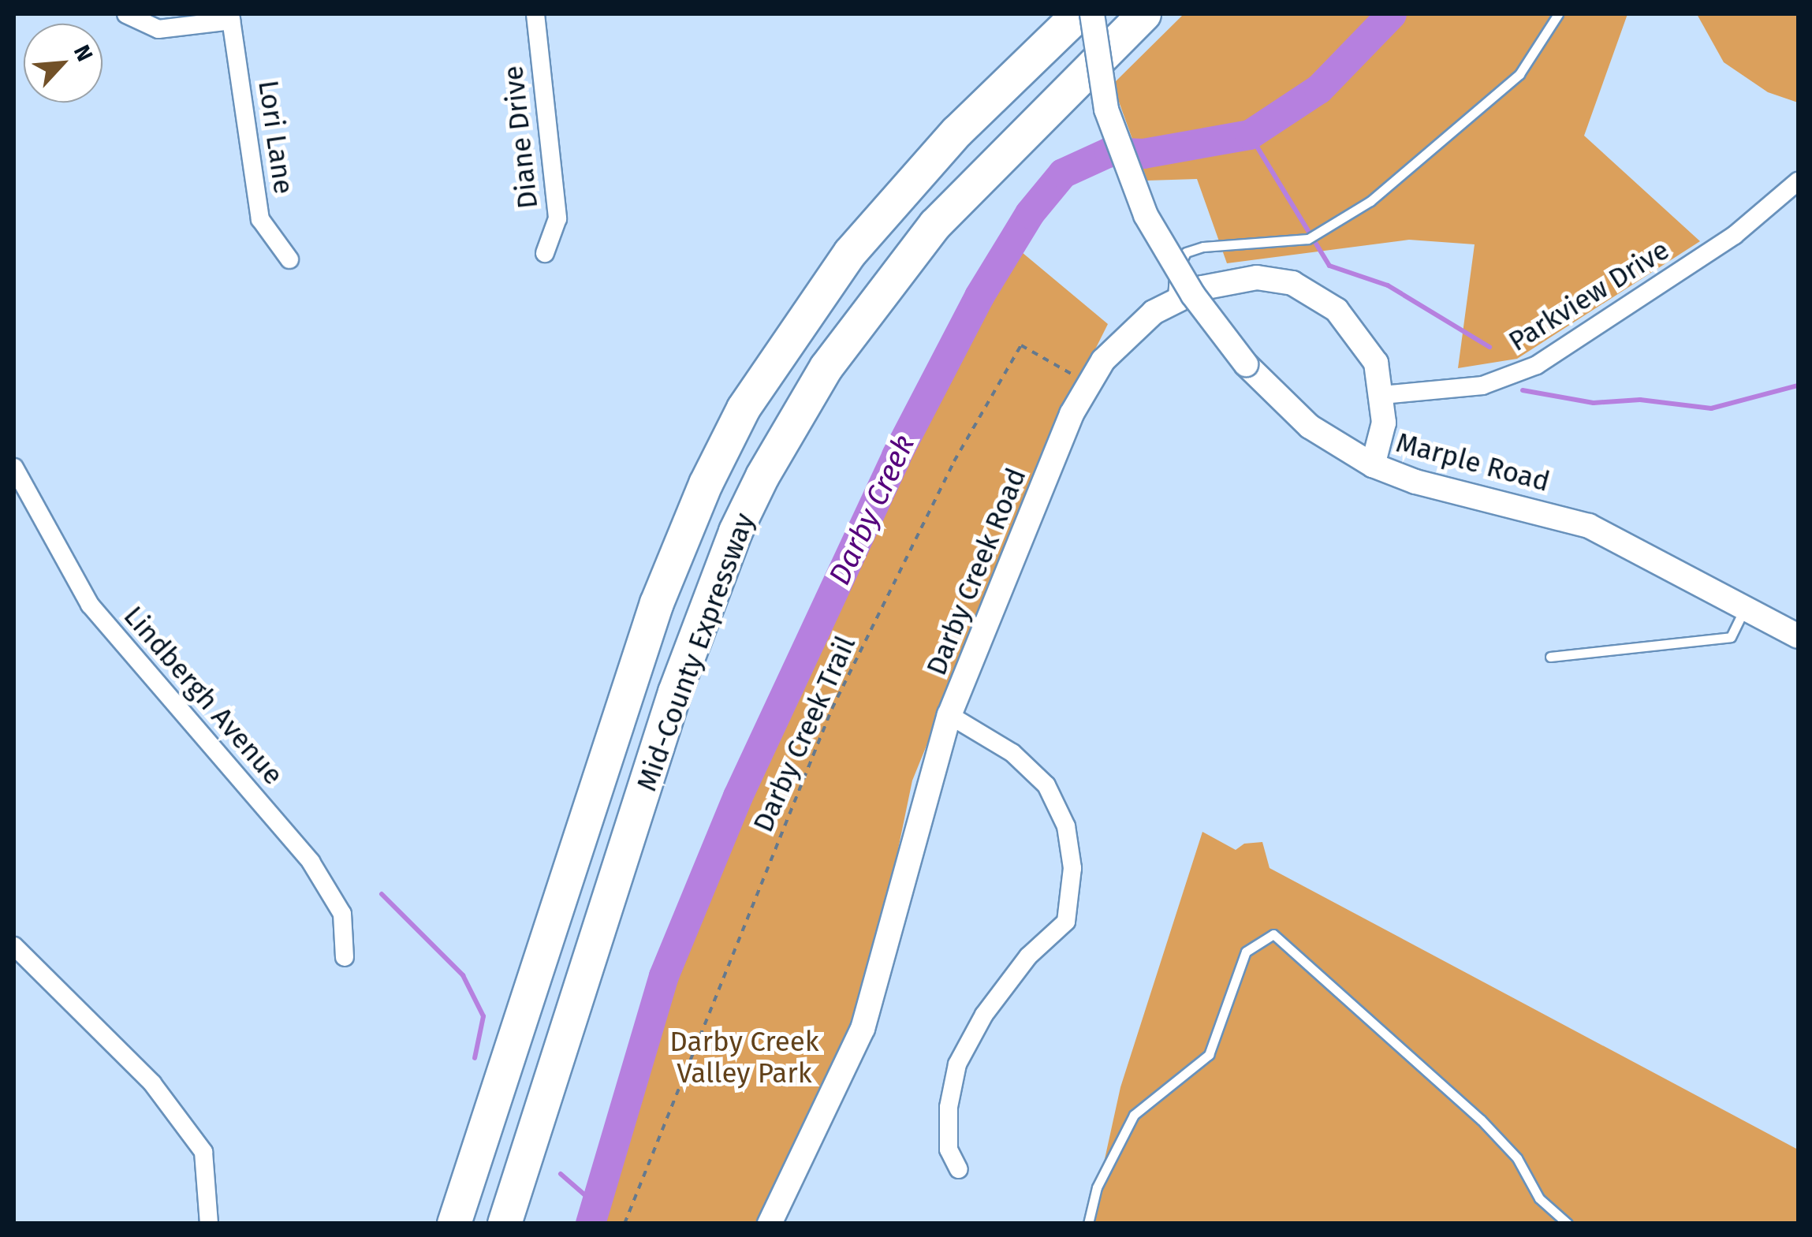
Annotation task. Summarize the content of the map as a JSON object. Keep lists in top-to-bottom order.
{
  "streets": {
    "highway": ["Mid-County Expressway"],
    "street": [
      "Lori Lane",
      "Diane Drive",
      "Parkview Drive",
      "Marple Road",
      "Darby Creek Road",
      "Lindbergh Avenue"
    ],
    "path": ["Darby Creek Trail"]
  },
  "crossings": [
    ["Parkview Drive", "Darby Creek Road"],
    ["Marple Road", "Darby Creek Road"],
    ["Darby Creek Road", "Darby Creek Trail"]
  ],
  "water": ["Darby Creek"],
  "parks": ["Darby Creek Valley Park"],
  "north": "top right"
}
